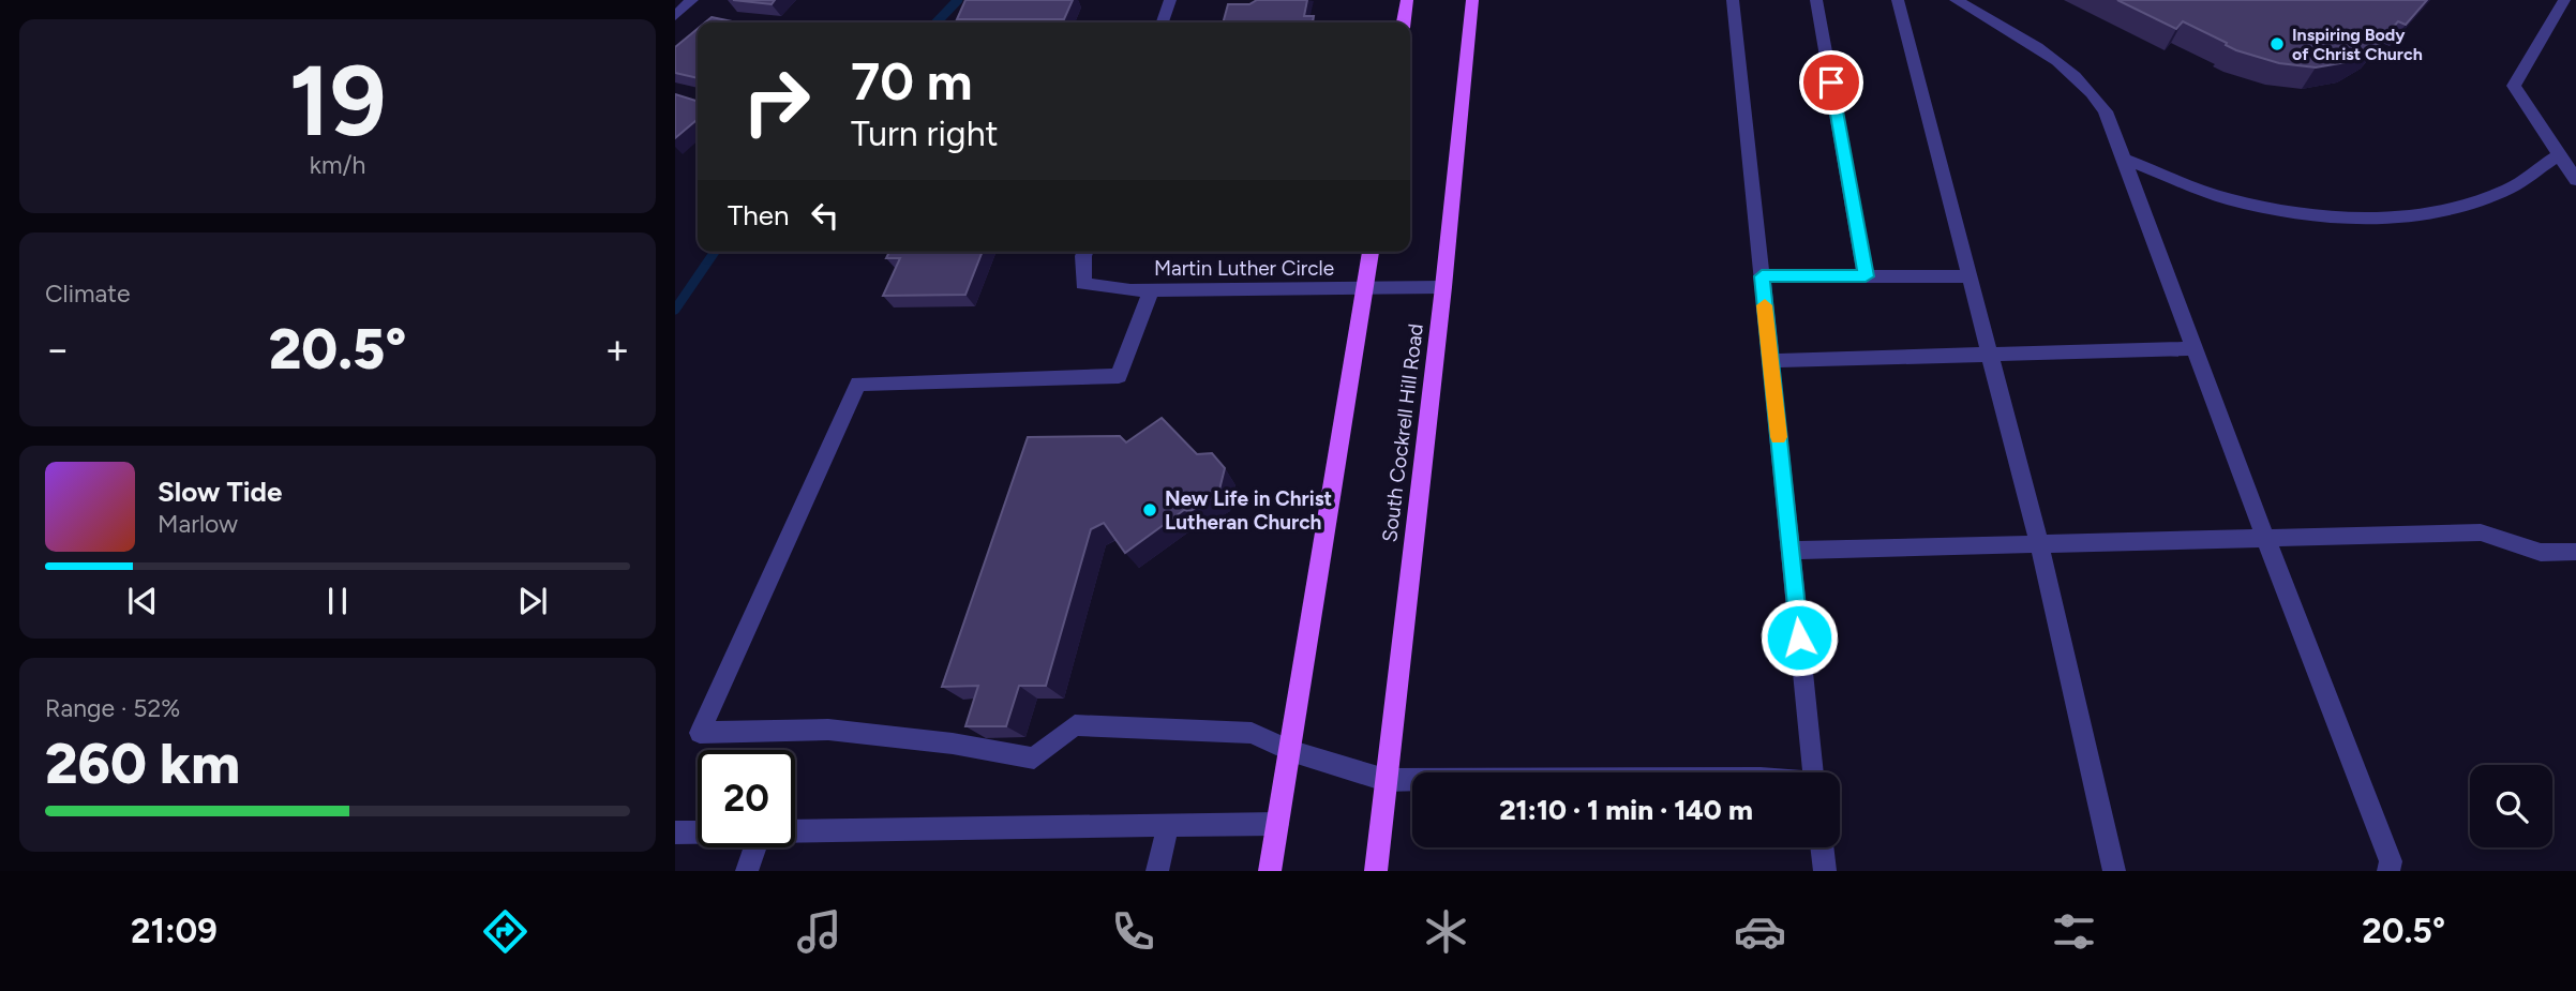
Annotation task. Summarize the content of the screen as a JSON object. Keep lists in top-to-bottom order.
{
  "streets": {
    "main road": ["South Cockrell Hill Road"],
    "street": ["Martin Luther Circle"]
  },
  "crossings": [
    ["Martin Luther Circle", "South Cockrell Hill Road"]
  ],
  "places": ["Inspiring Body of Christ Church", "New Life in Christ Lutheran Church"],
  "page": {
    "tile": [
      ["19", "km/h"],
      "Climate",
      ["Range · 52%", "260 km"]
    ],
    "turn": ["70 m", "Turn right"],
    "then": "Then",
    "heat": ["−", "20.5°", "+"],
    "song": ["Slow Tide", "Marlow"],
    "limit": "20",
    "trip": "21:10 · 1 min · 140 m",
    "tabs": ["21:09", "20.5°"]
  }
}
